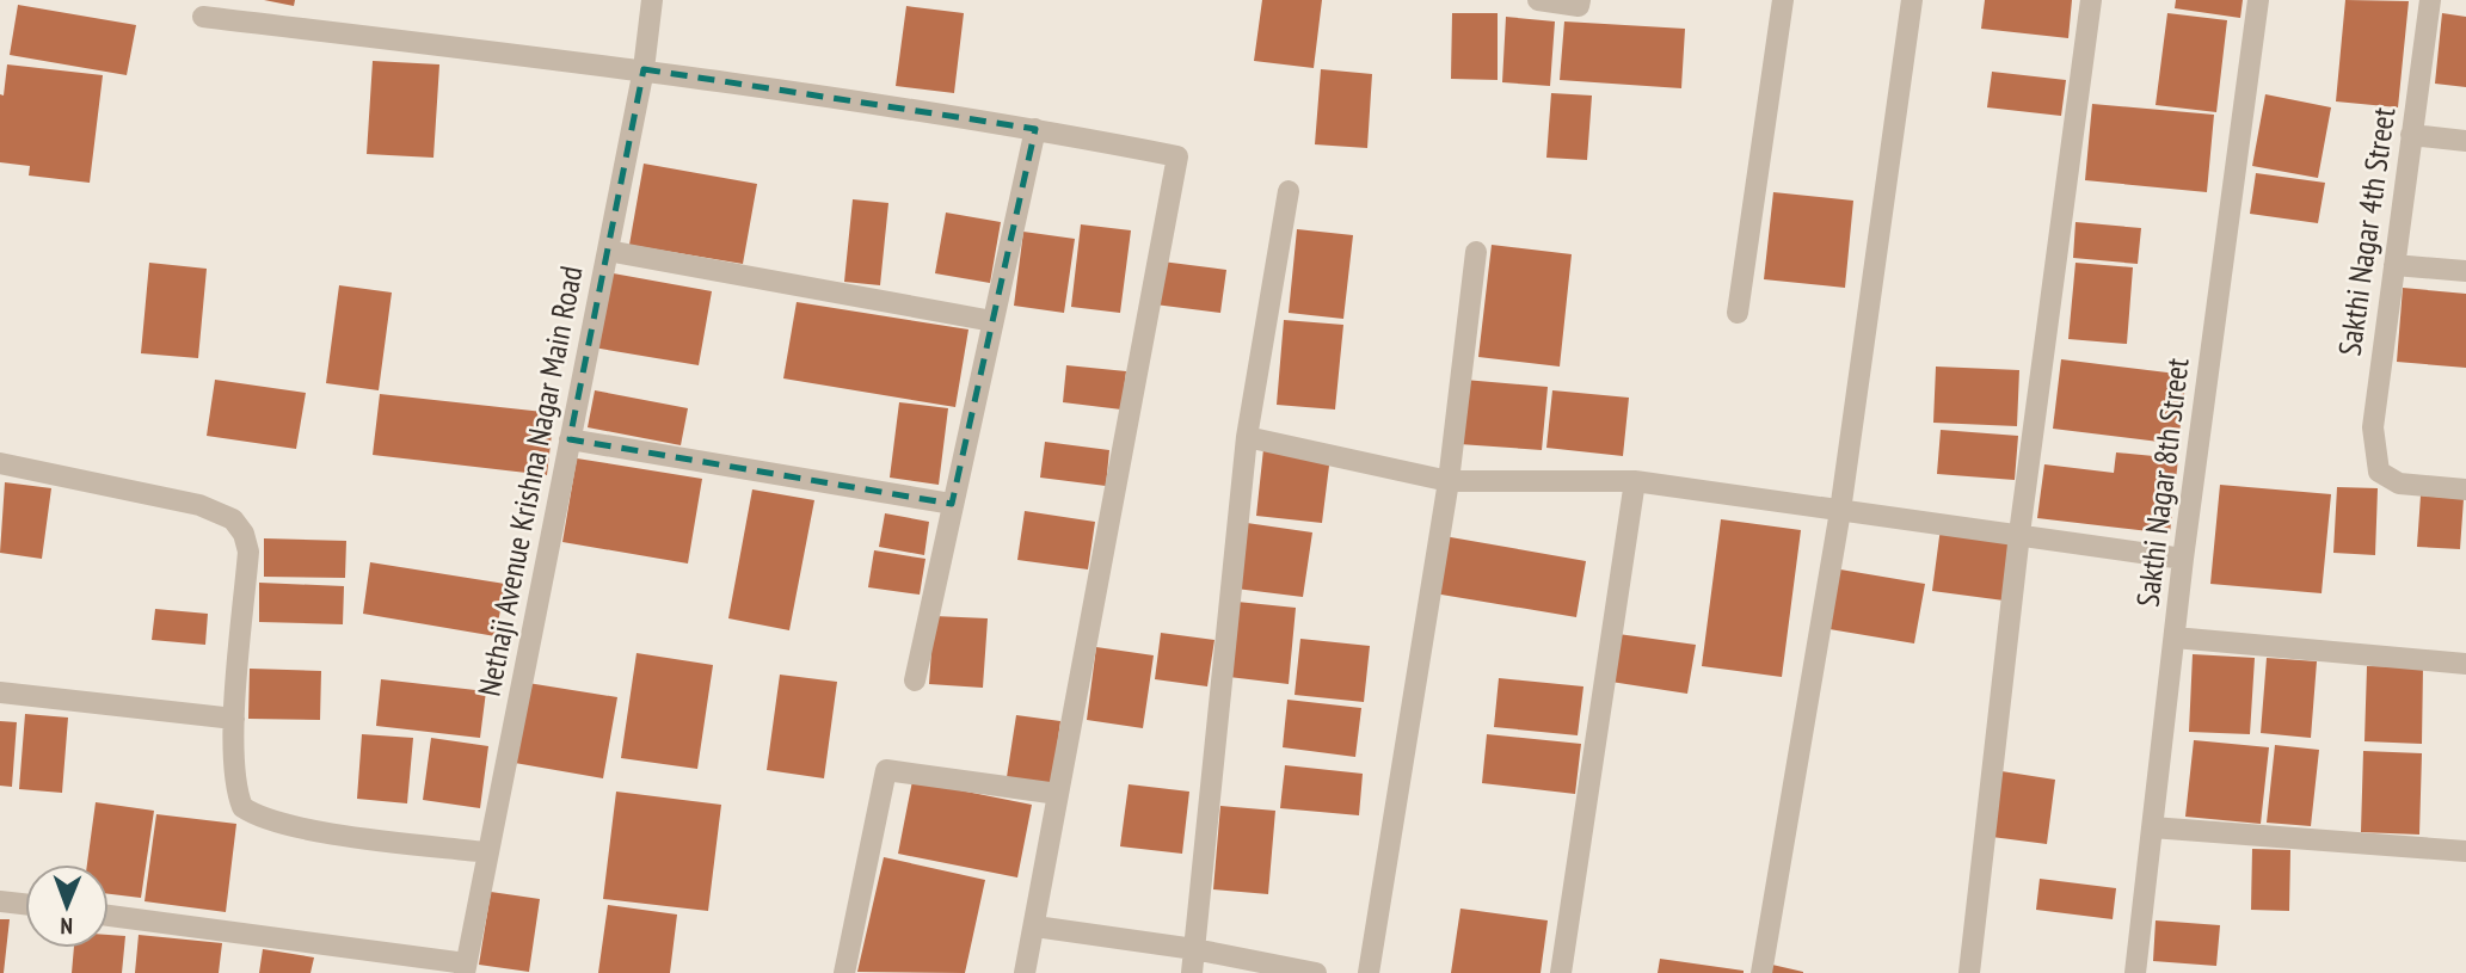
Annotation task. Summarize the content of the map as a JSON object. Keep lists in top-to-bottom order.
{
  "streets": {
    "street": ["Sakthi Nagar 4th Street", "Nethaji Avenue Krishna Nagar Main Road", "Sakthi Nagar 8th Street"]
  },
  "north": "bottom"
}
